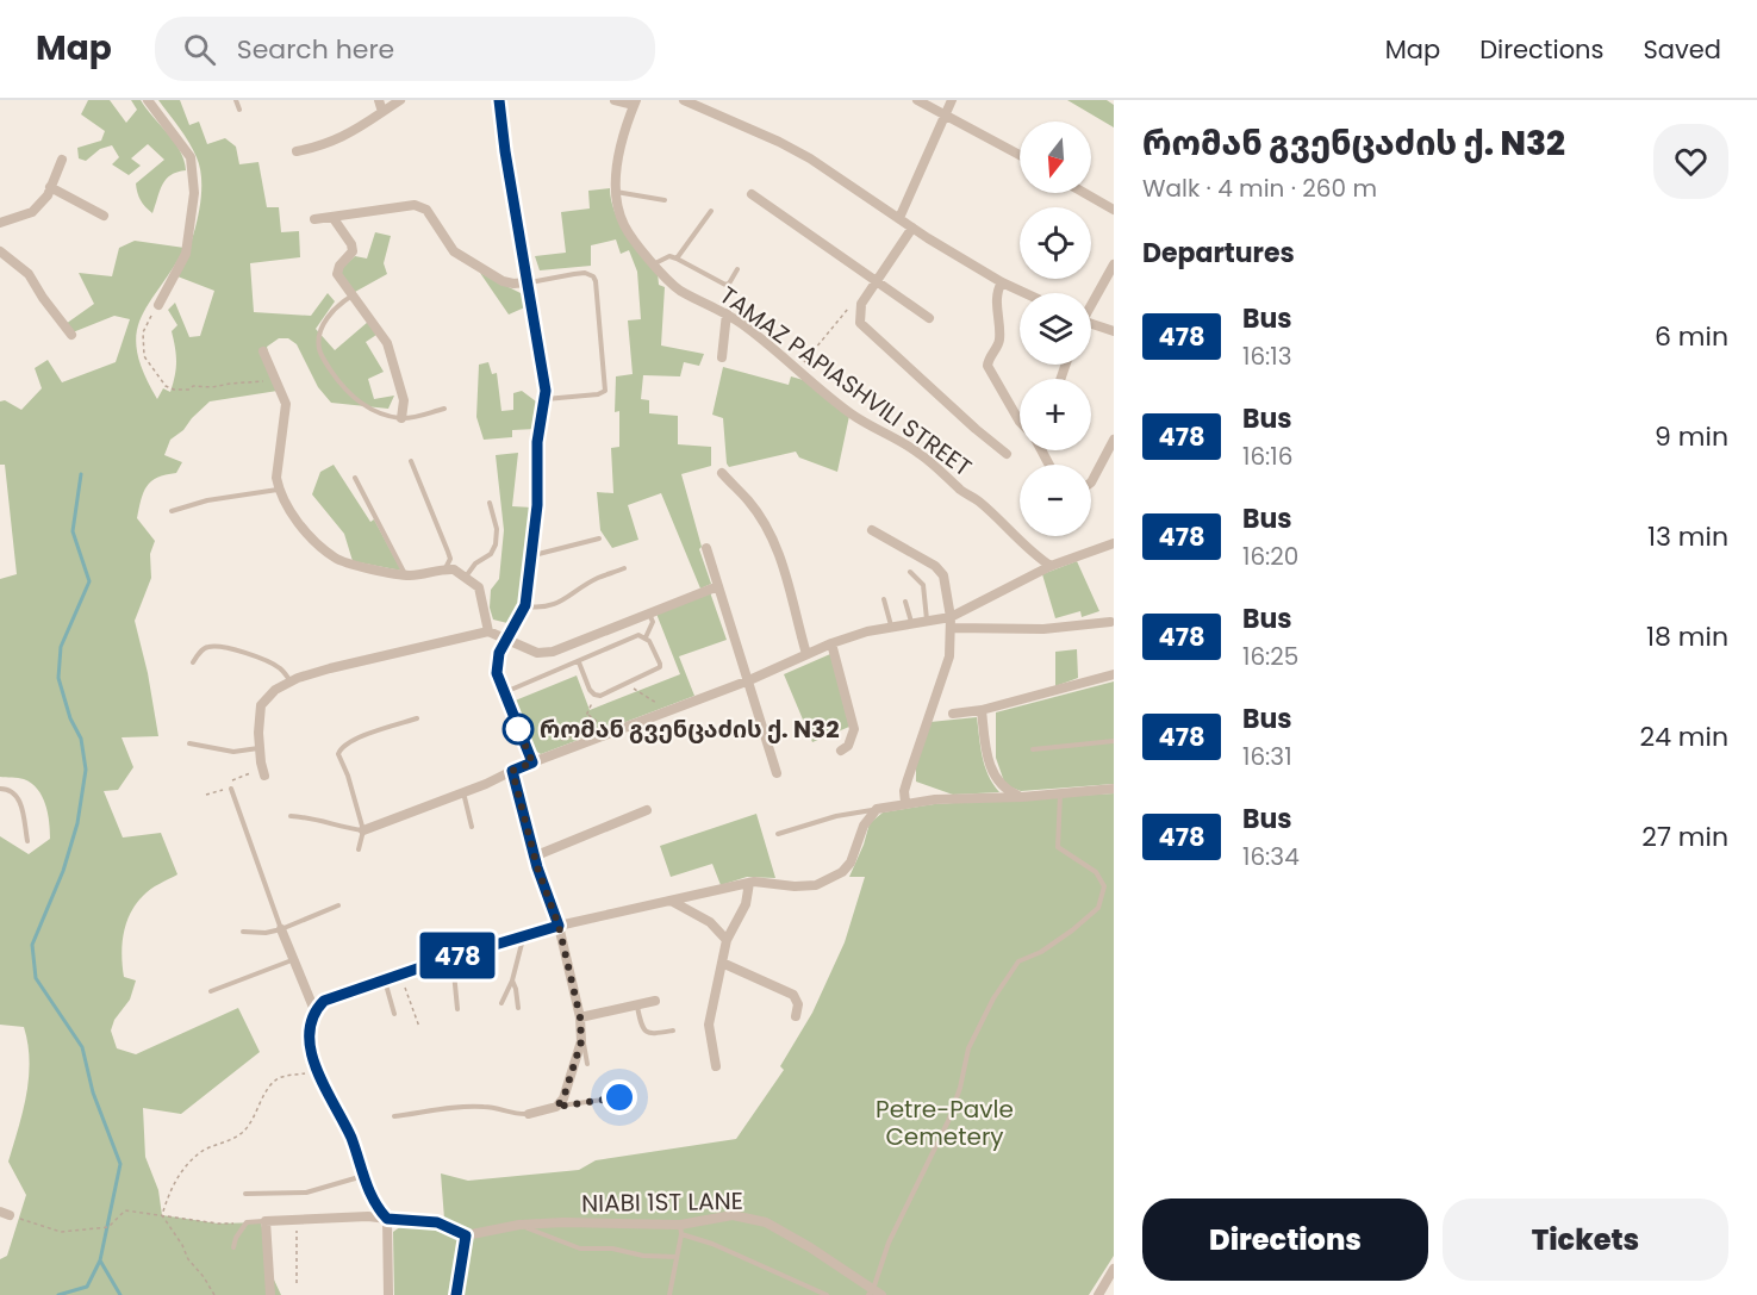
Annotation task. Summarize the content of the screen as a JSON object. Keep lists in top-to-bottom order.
{
  "streets": {
    "street": ["TAMAZ PAPIASHVILI STREET", "NIABI 1ST LANE"]
  },
  "parks": ["Petre-Pavle Cemetery"],
  "places": ["რომან გვენცაძის ქ. N32"],
  "lines": ["bus line 478"],
  "north": "bottom",
  "page": {
    "header": "Map",
    "search": "Search here",
    "nav": ["Map", "Directions", "Saved"],
    "on_map": "478",
    "heading": [
      ["რომან გვენცაძის ქ. N32", "Walk · 4 min · 260 m"],
      "Departures"
    ],
    "map_buttons": ["+", "−"],
    "list": [
      {
        "mark": "478",
        "name": "Bus",
        "note": "16:13",
        "value": "6 min"
      },
      {
        "mark": "478",
        "name": "Bus",
        "note": "16:16",
        "value": "9 min"
      },
      {
        "mark": "478",
        "name": "Bus",
        "note": "16:20",
        "value": "13 min"
      },
      {
        "mark": "478",
        "name": "Bus",
        "note": "16:25",
        "value": "18 min"
      },
      {
        "mark": "478",
        "name": "Bus",
        "note": "16:31",
        "value": "24 min"
      },
      {
        "mark": "478",
        "name": "Bus",
        "note": "16:34",
        "value": "27 min"
      }
    ],
    "buttons": ["Directions", "Tickets"]
  }
}
